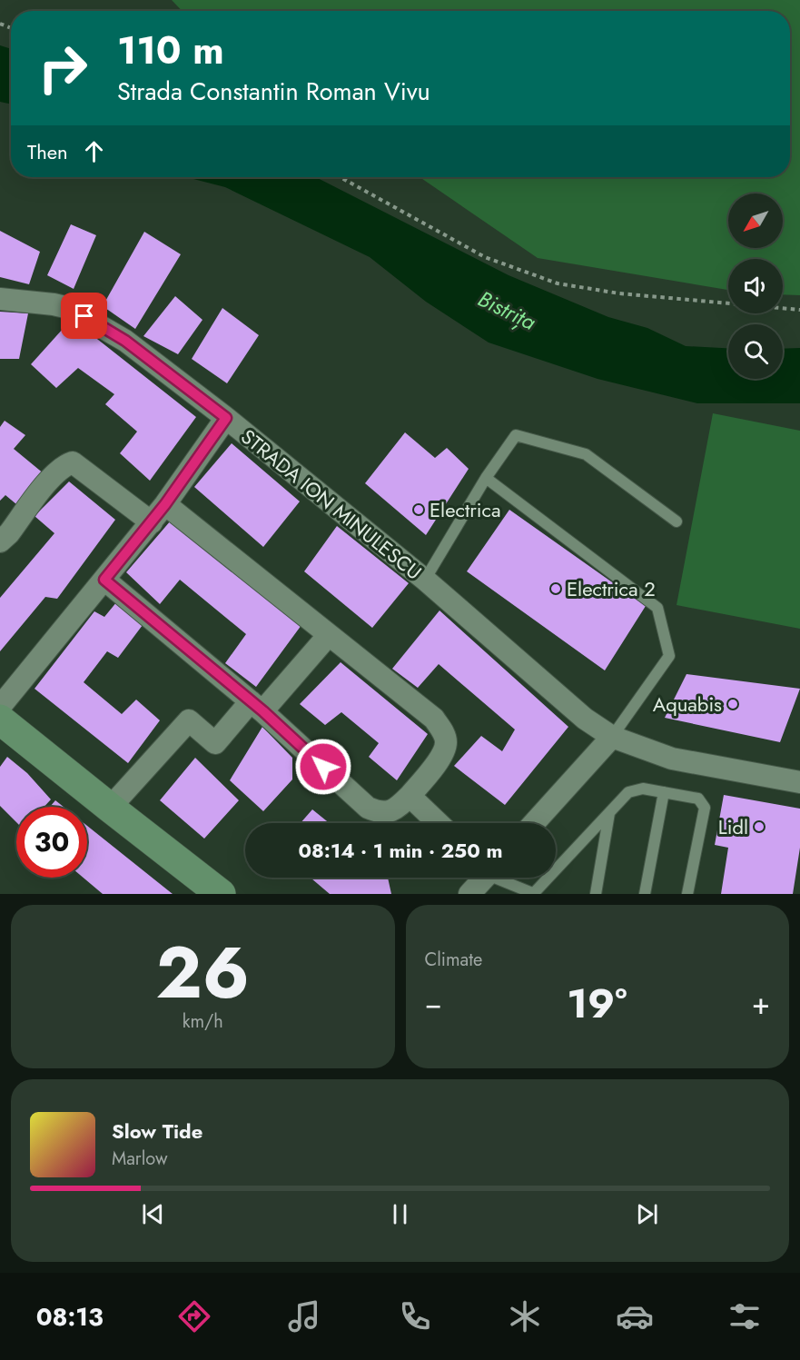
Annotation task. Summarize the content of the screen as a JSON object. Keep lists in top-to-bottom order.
{
  "streets": {
    "street": ["STRADA ION MINULESCU"]
  },
  "water": ["Bistrița"],
  "places": [
    "Electrica",
    "Electrica 2",
    "Aquabis",
    "Lidl"
  ],
  "north": "bottom left",
  "page": {
    "turn": ["110 m", "Strada Constantin Roman Vivu"],
    "then": "Then",
    "limit": "30",
    "trip": "08:14 · 1 min · 250 m",
    "tile": [
      ["26", "km/h"],
      "Climate"
    ],
    "heat": ["−", "19°", "+"],
    "song": ["Slow Tide", "Marlow"],
    "tabs": "08:13"
  }
}
